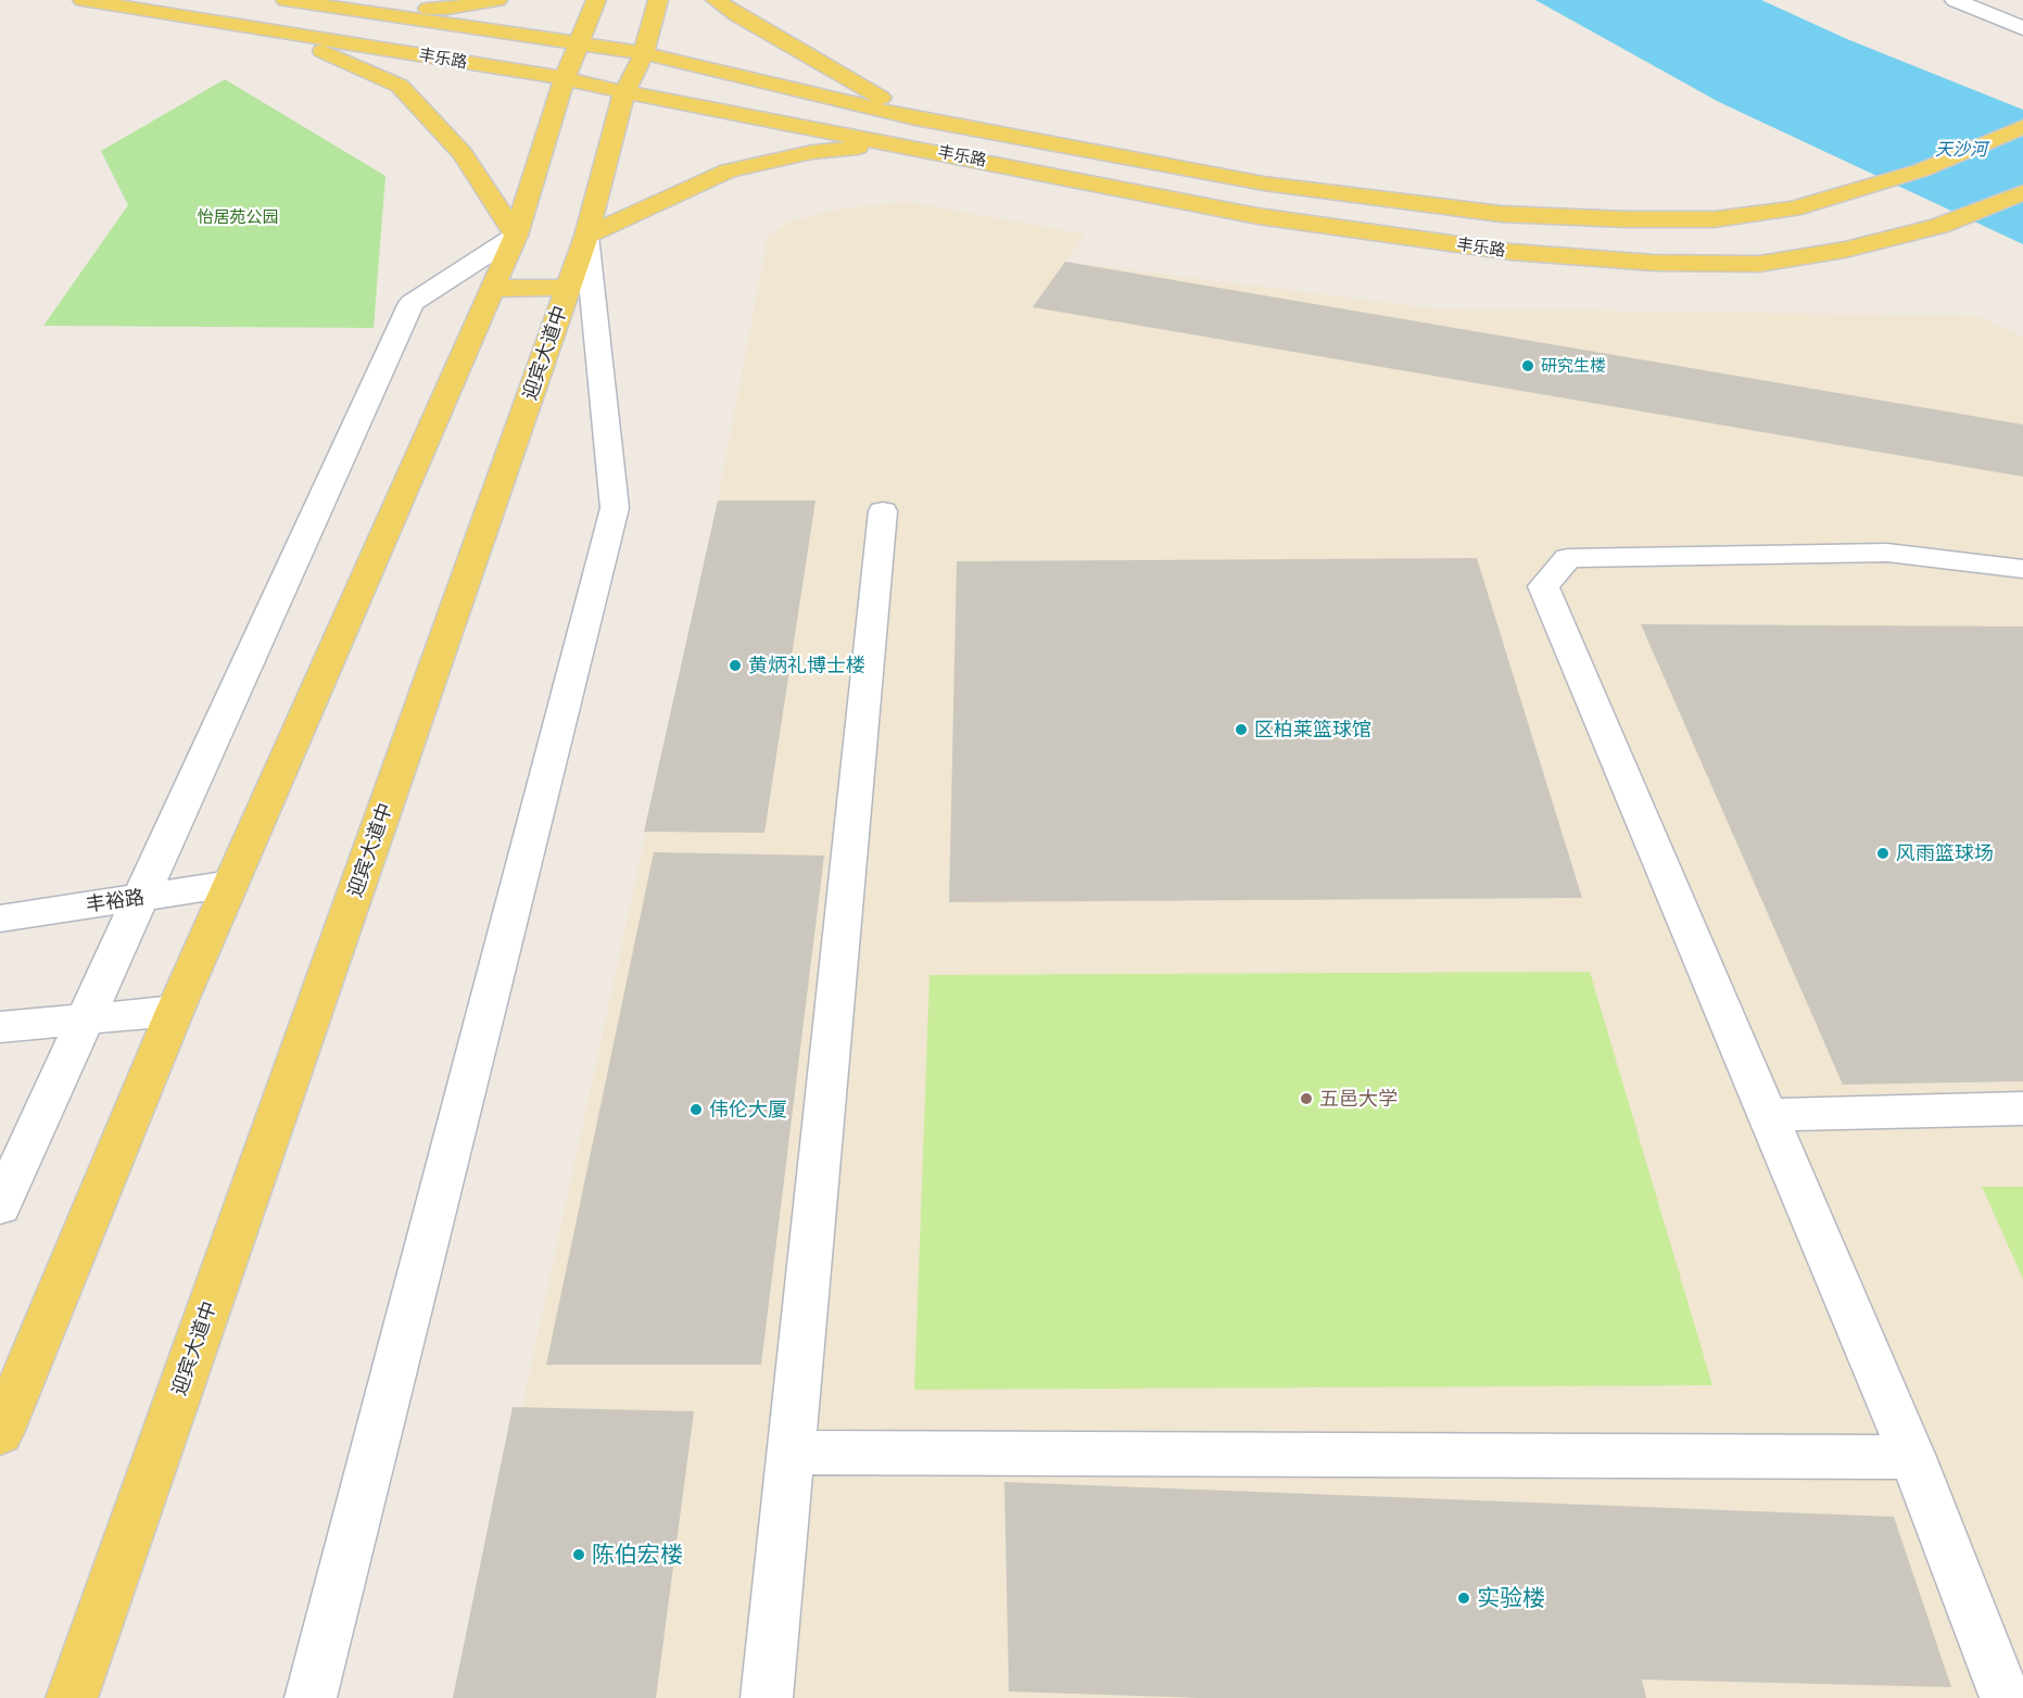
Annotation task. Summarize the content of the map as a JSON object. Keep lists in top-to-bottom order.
{
  "streets": {
    "main road": ["丰乐路", "迎宾大道中"],
    "street": ["丰裕路"]
  },
  "crossings": [
    ["丰乐路", "迎宾大道中"]
  ],
  "water": ["天沙河"],
  "parks": ["怡居苑公园"],
  "places": [
    "研究生楼",
    "黄炳礼博士楼",
    "区柏莱篮球馆",
    "风雨篮球场",
    "五邑大学",
    "伟伦大厦",
    "陈伯宏楼",
    "实验楼"
  ]
}
